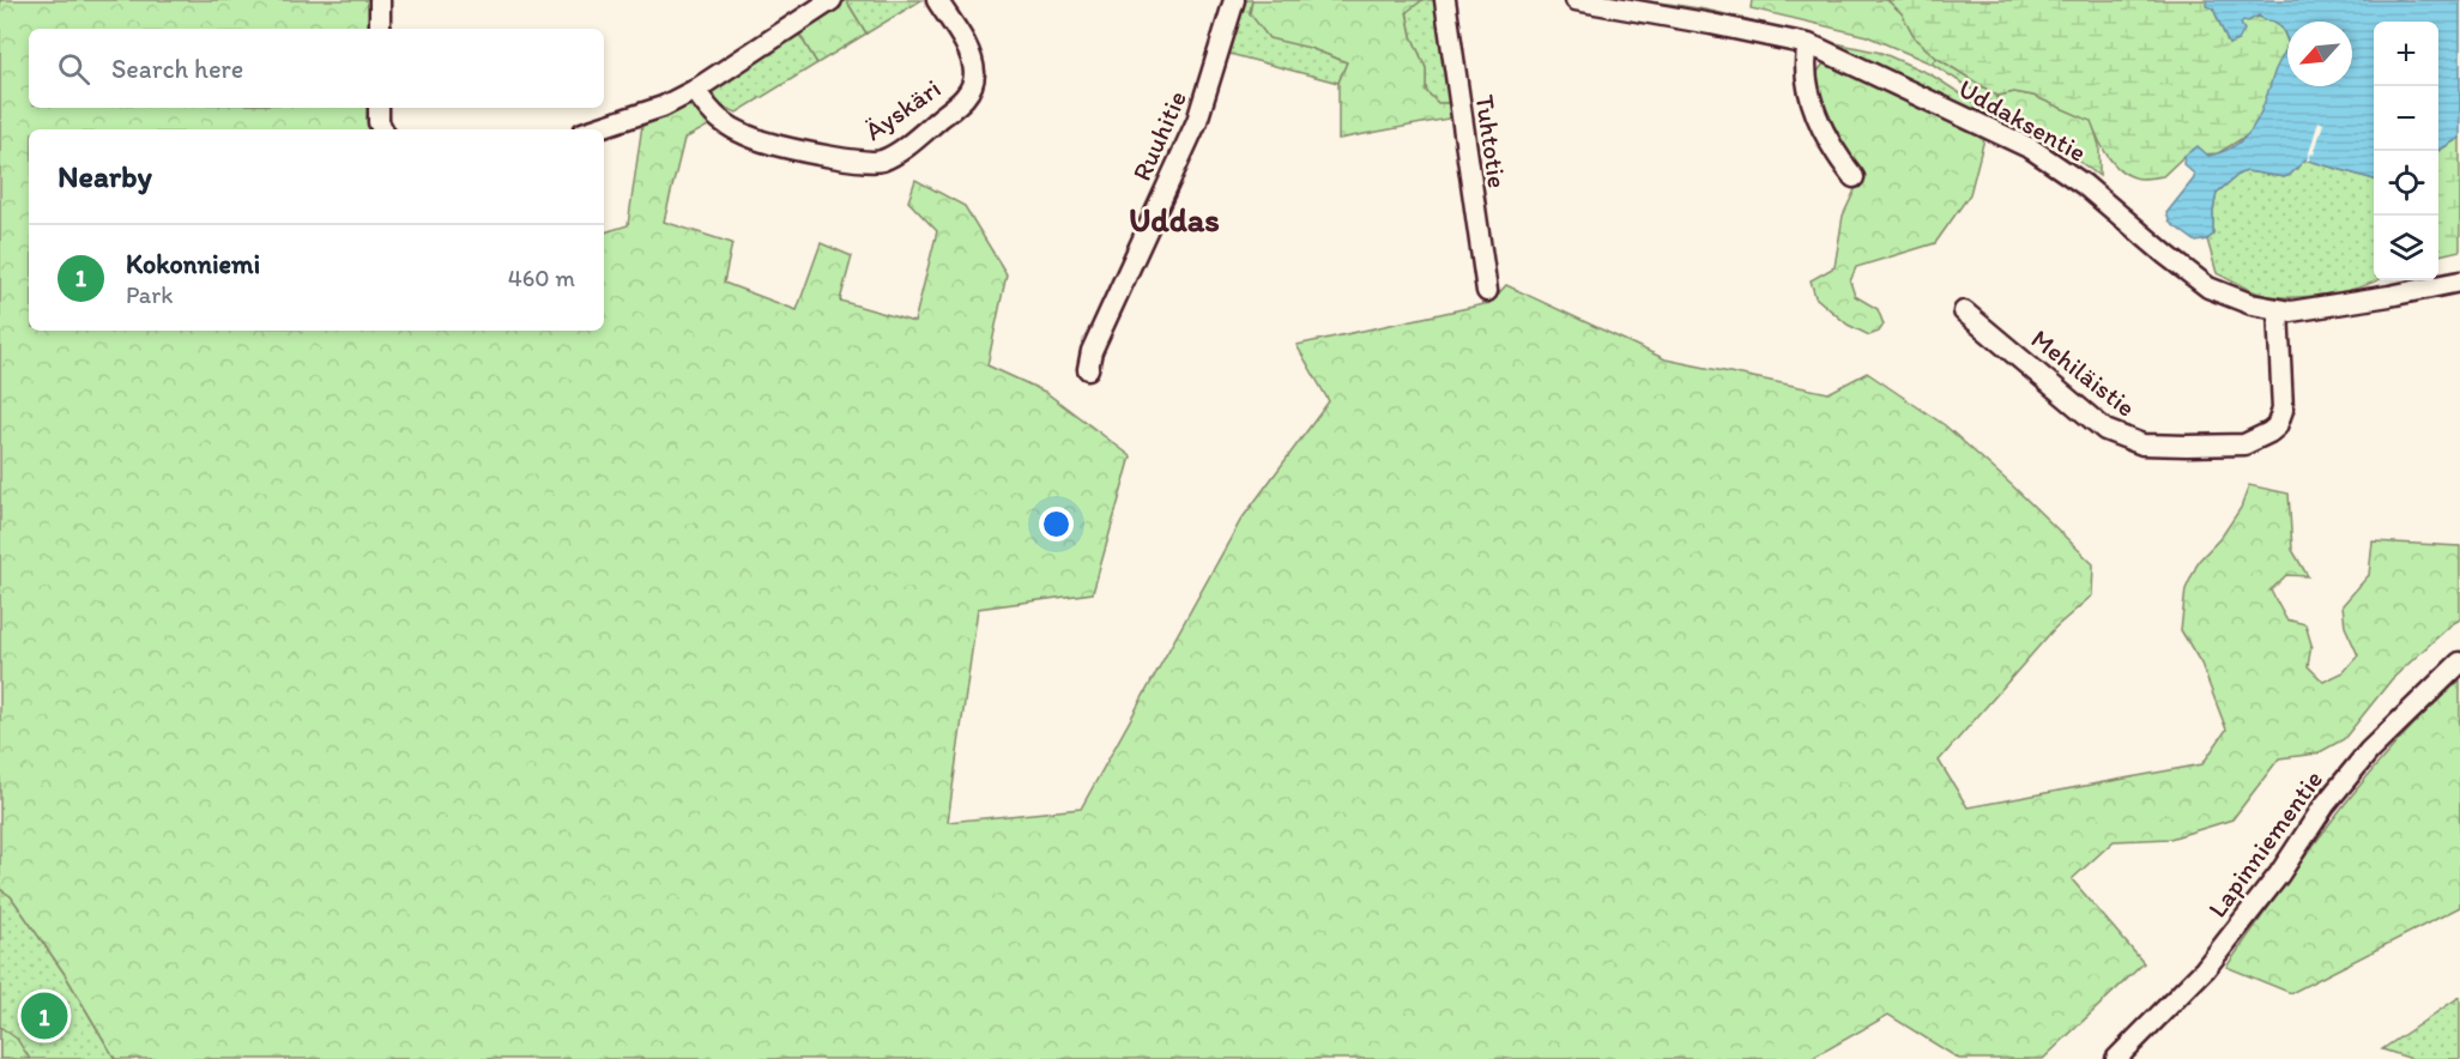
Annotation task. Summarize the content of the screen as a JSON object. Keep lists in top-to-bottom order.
{
  "streets": {
    "street": [
      "Äyskäri",
      "Uddaksentie",
      "Ruuhitie",
      "Tuhtotie",
      "Mehiläistie",
      "Lapinniementie"
    ]
  },
  "crossings": [
    ["Uddaksentie", "Mehiläistie"]
  ],
  "districts": ["Uddas"],
  "north": "bottom left",
  "page": {
    "map_buttons": ["+", "−"],
    "search": "Search here",
    "heading": "Nearby",
    "list": [
      {
        "mark": "1",
        "name": "Kokonniemi",
        "note": "Park",
        "value": "460 m"
      }
    ],
    "pins": "1"
  }
}
